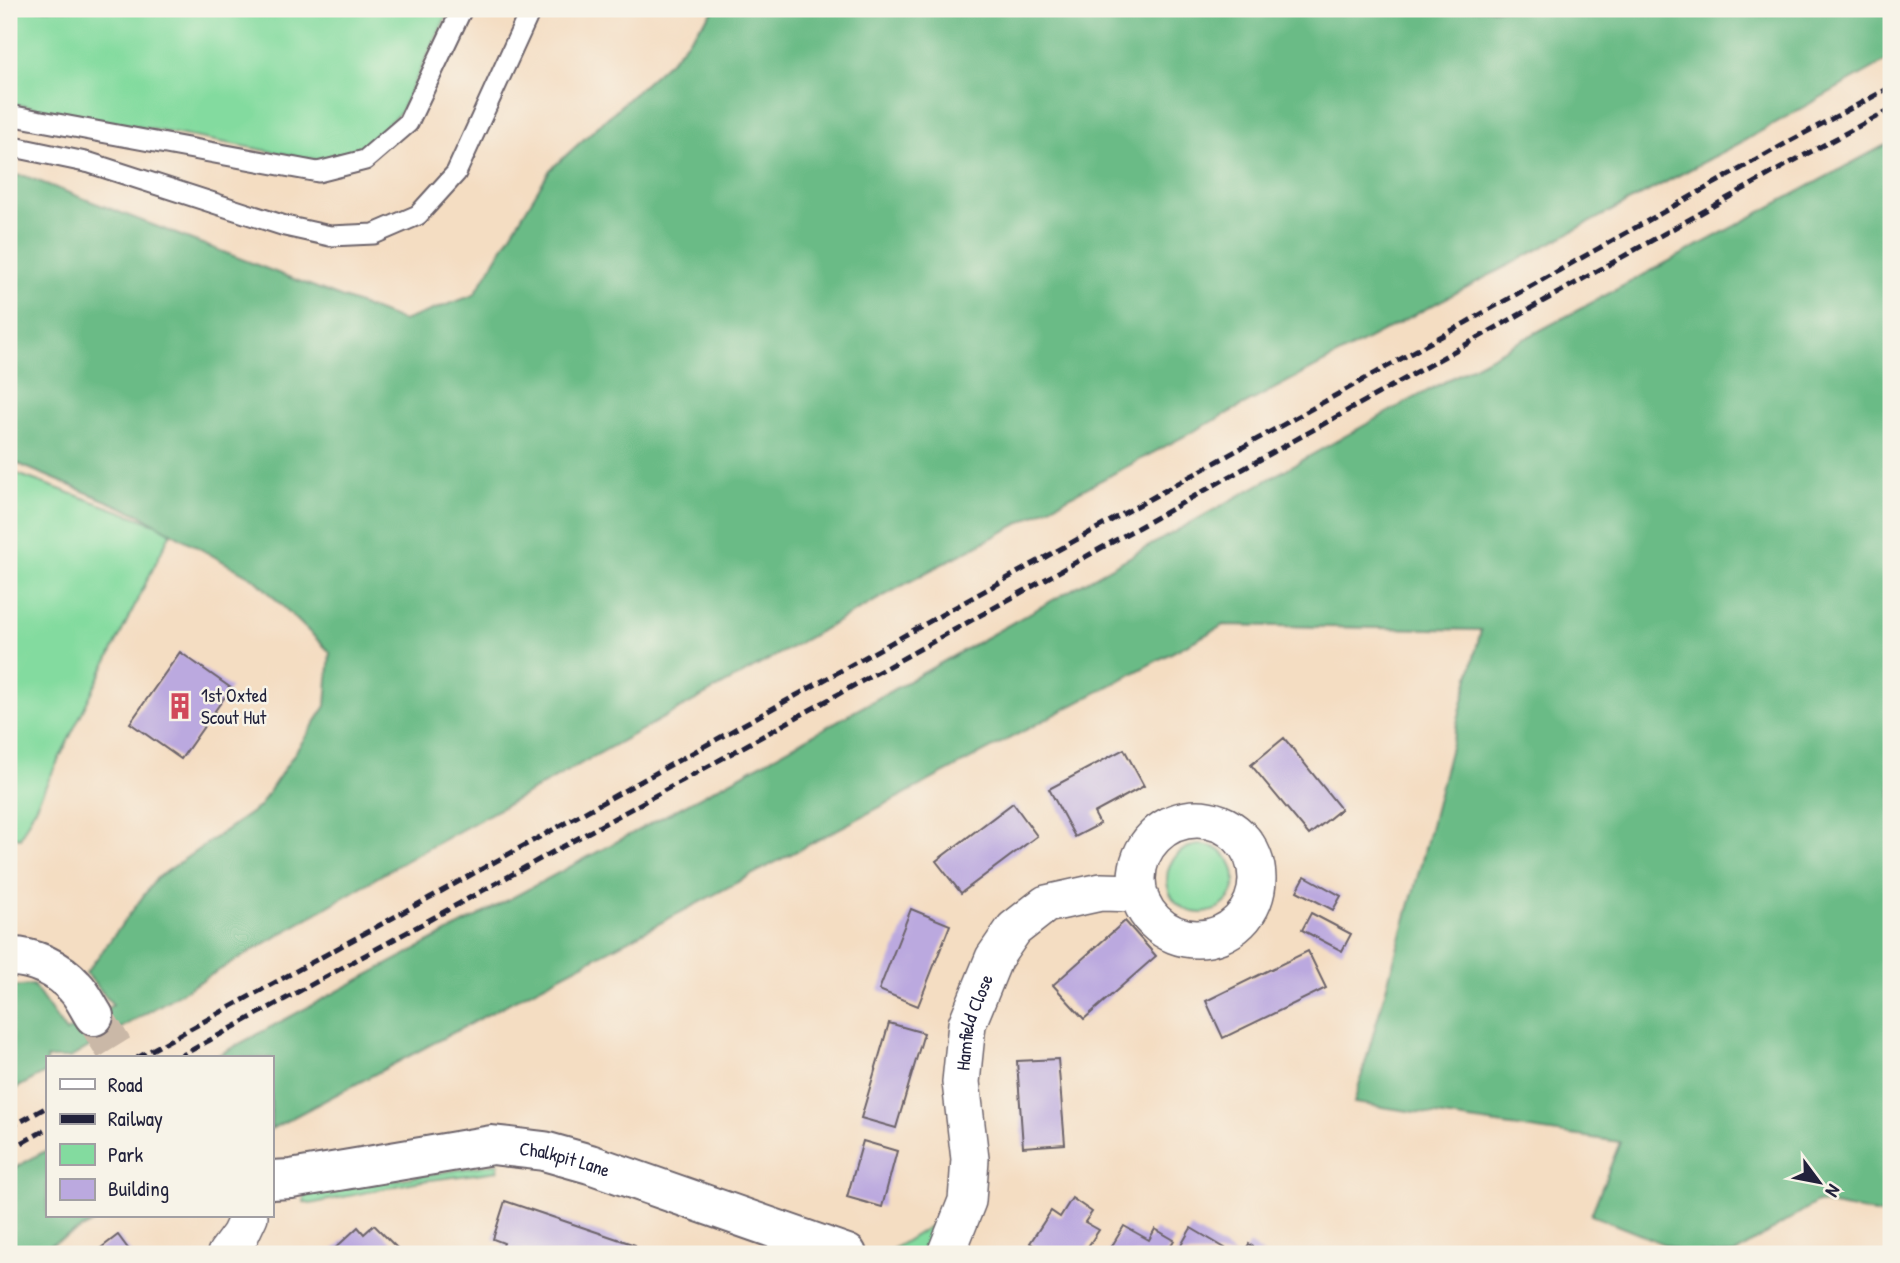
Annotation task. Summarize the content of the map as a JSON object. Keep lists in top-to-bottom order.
{
  "streets": {
    "street": ["Hamfield Close", "Chalkpit Lane"]
  },
  "places": {
    "building": ["1st Oxted Scout Hut"]
  },
  "legend": [
    "Road",
    "Railway",
    "Park",
    "Building"
  ],
  "north": "bottom right"
}
